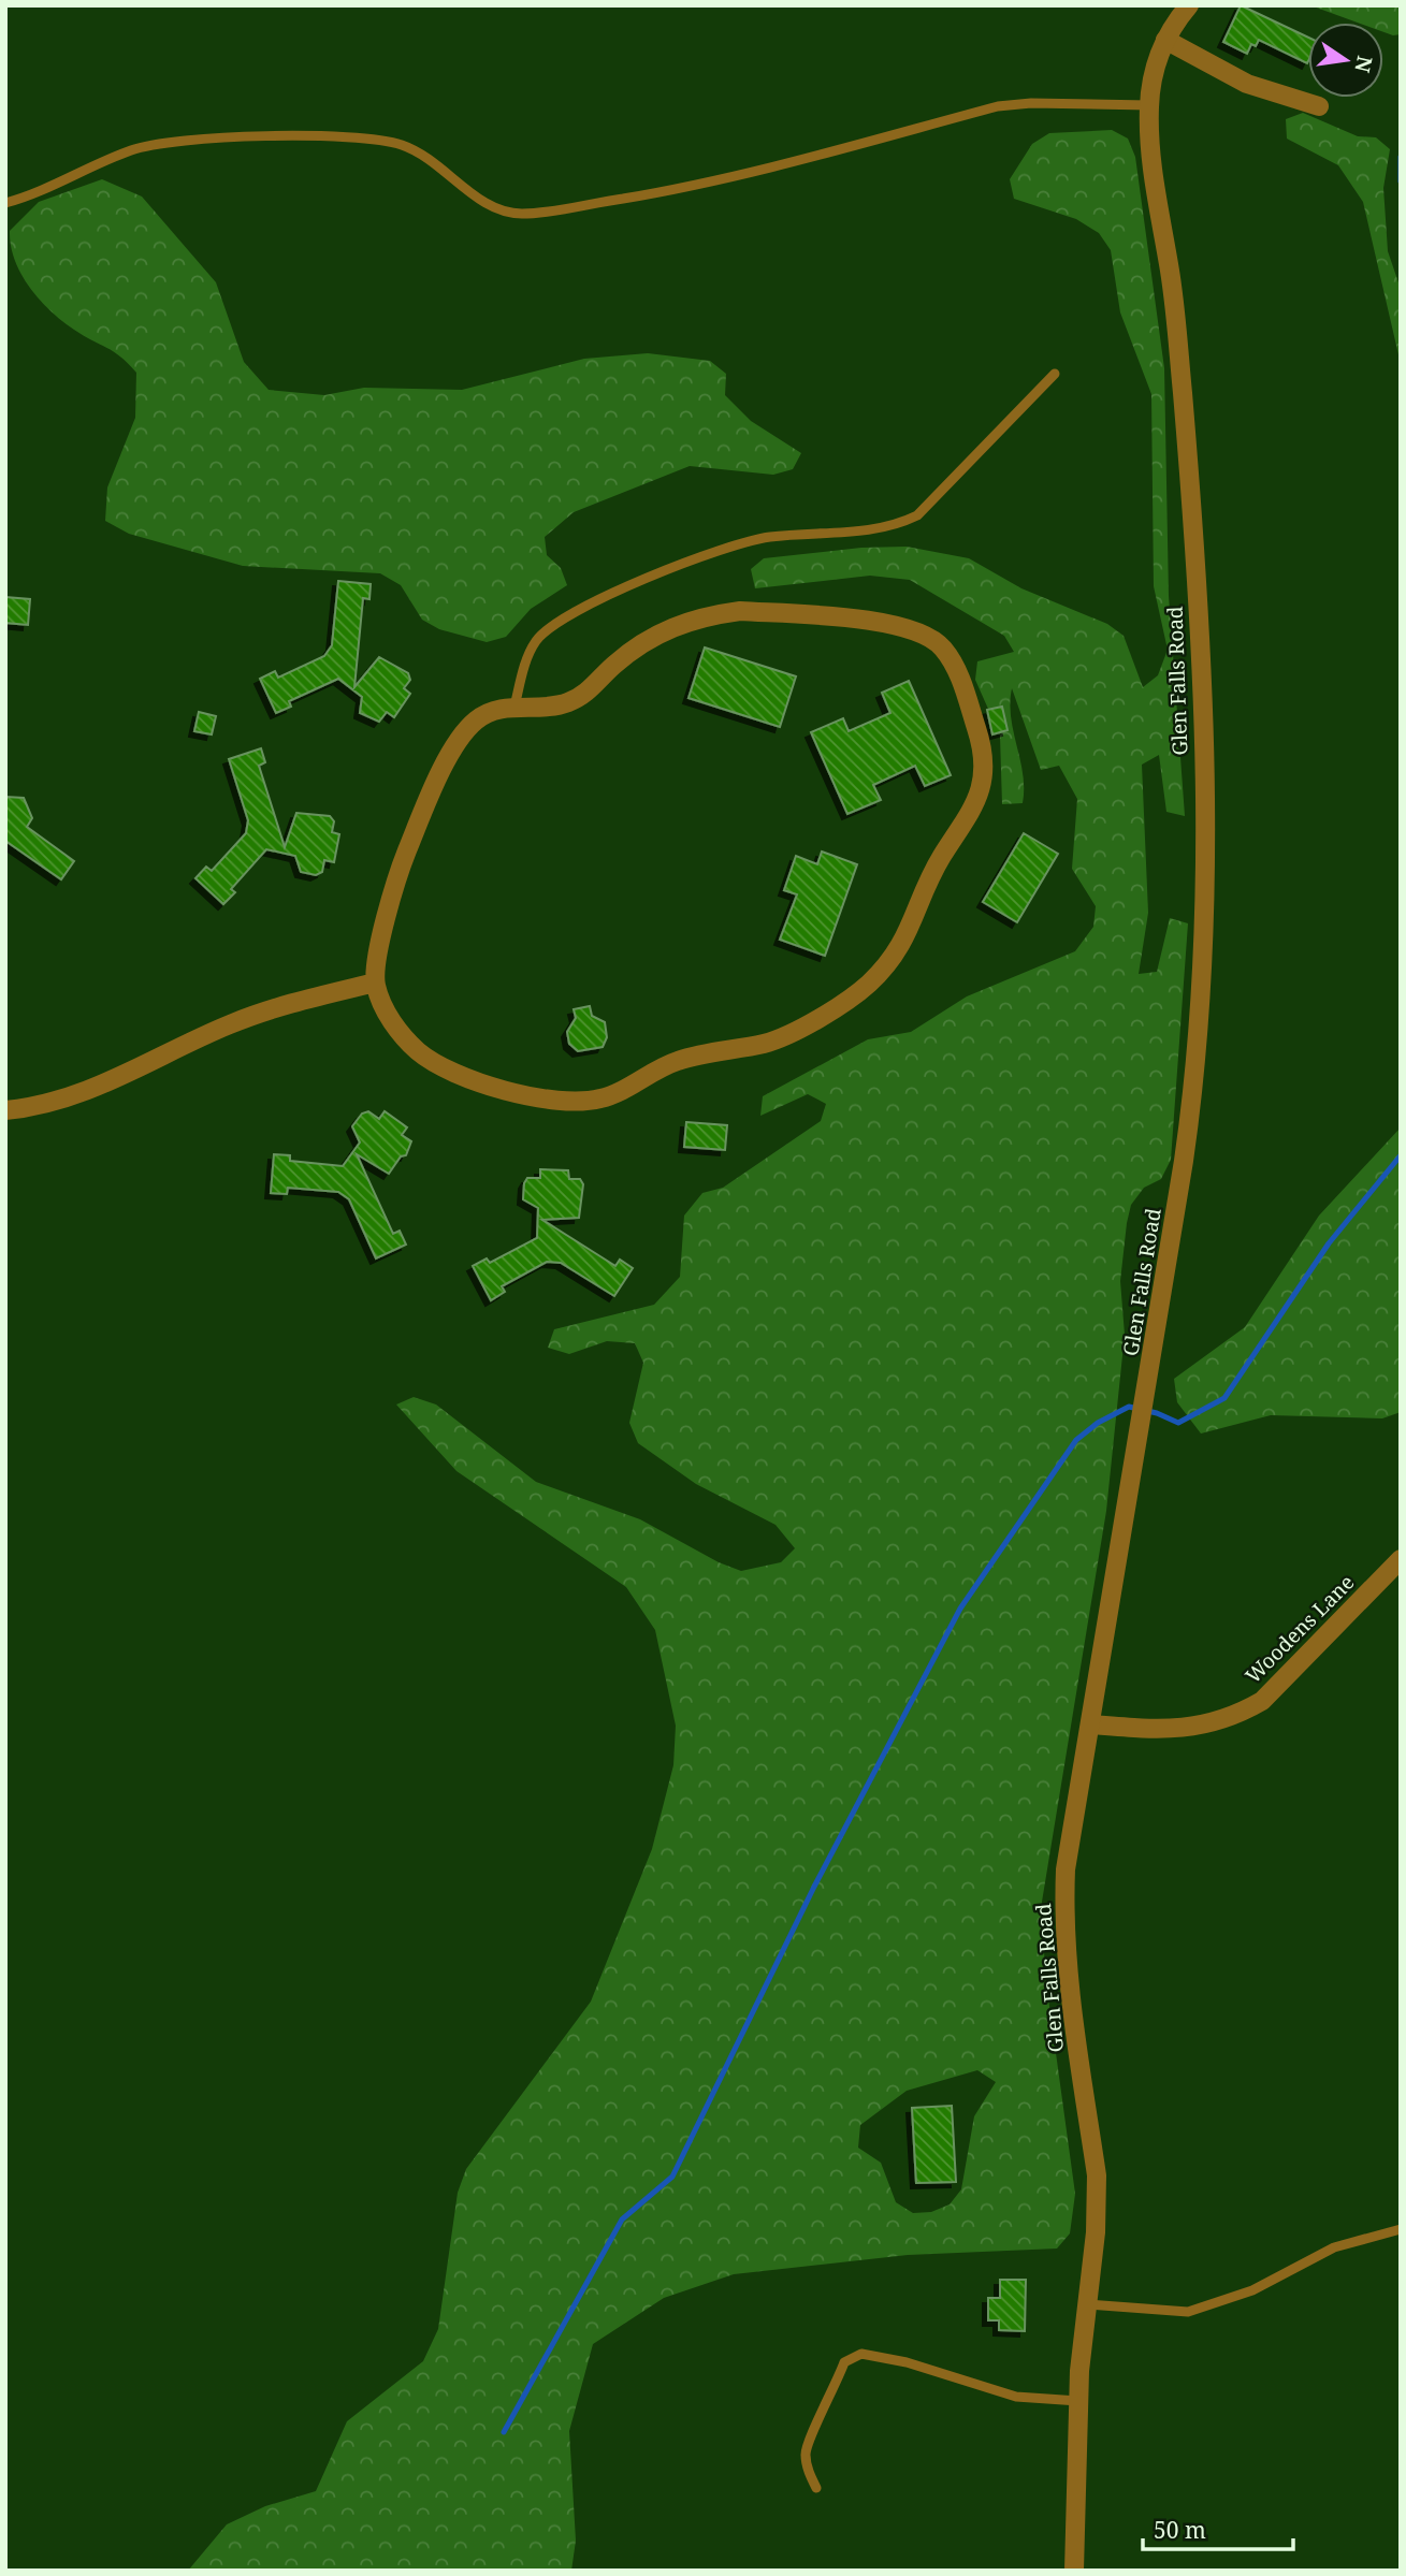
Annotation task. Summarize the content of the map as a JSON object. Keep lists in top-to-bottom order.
{
  "streets": {
    "street": ["Glen Falls Road", "Woodens Lane"]
  },
  "crossings": [
    ["Glen Falls Road", "Woodens Lane"]
  ],
  "scale_bar": "50 m",
  "north": "right"
}
